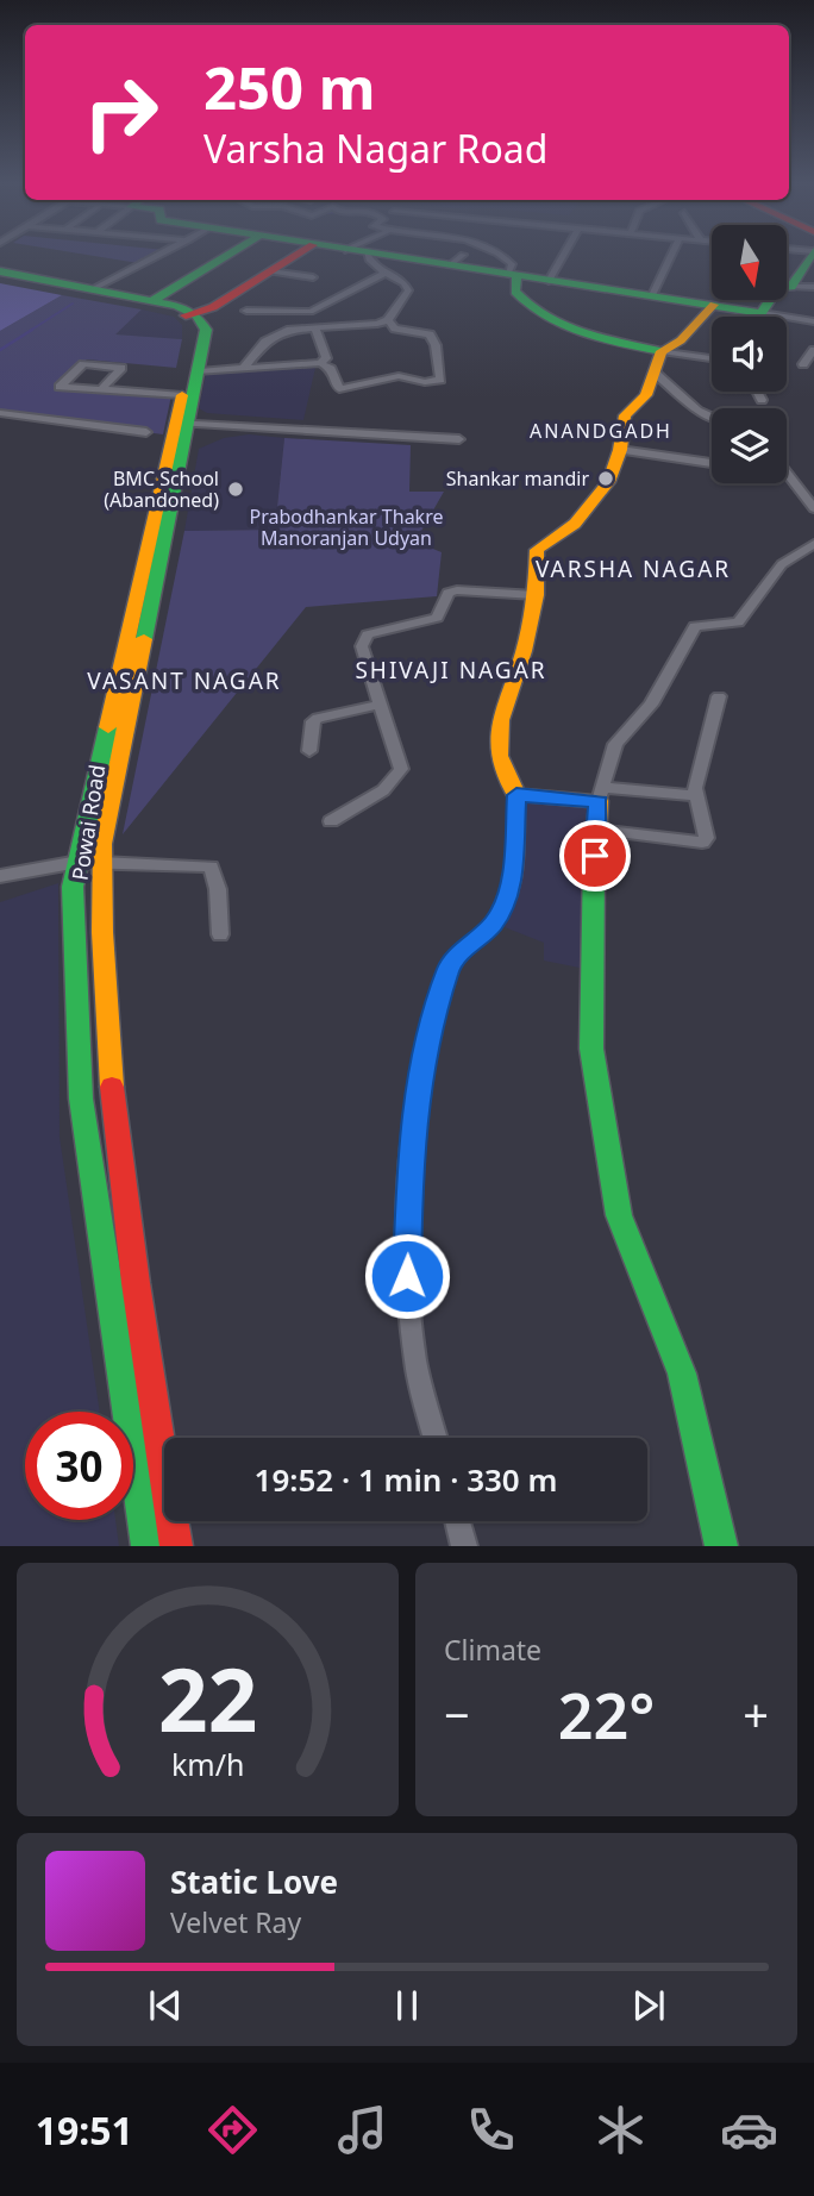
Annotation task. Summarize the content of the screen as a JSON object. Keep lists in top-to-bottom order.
{
  "streets": {
    "street": ["Powai Road"]
  },
  "districts": [
    "ANANDGADH",
    "VARSHA NAGAR",
    "SHIVAJI NAGAR",
    "VASANT NAGAR"
  ],
  "parks": ["Prabodhankar Thakre Manoranjan Udyan"],
  "places": ["Shankar mandir", "BMC School (Abandoned)"],
  "north": "bottom",
  "page": {
    "turn": ["250 m", "Varsha Nagar Road"],
    "limit": "30",
    "trip": "19:52 · 1 min · 330 m",
    "tile": "Climate",
    "heat": ["−", "22°", "+"],
    "song": ["Static Love", "Velvet Ray"],
    "tabs": "19:51",
    "gauge": ["22", "km/h"]
  }
}
